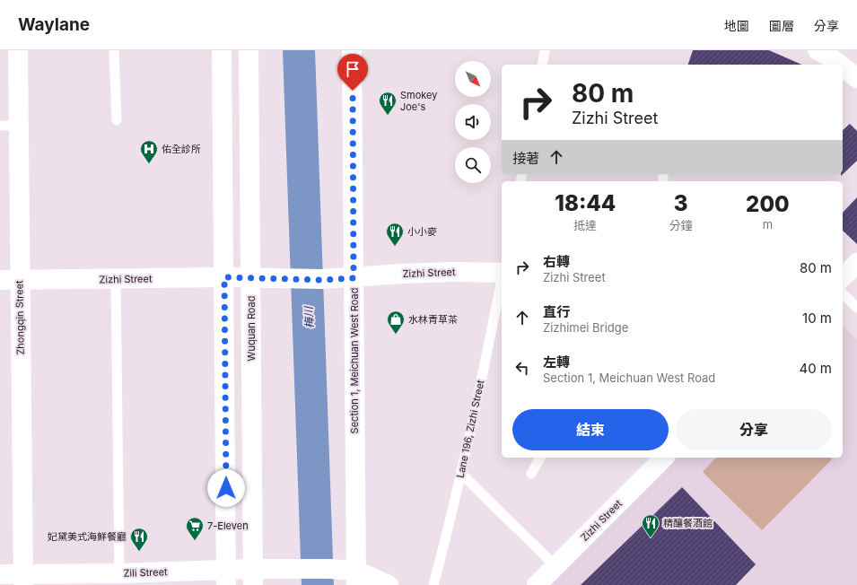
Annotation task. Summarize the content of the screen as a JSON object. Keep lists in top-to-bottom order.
{
  "streets": {
    "street": [
      "Zizhi Street",
      "Zhongqin Street",
      "Wuquan Road",
      "Section 1, Meichuan West Road",
      "Zili Street"
    ],
    "lane": ["Lane 196, Zizhi Street"]
  },
  "crossings": [
    ["Zizhi Street", "Zhongqin Street"],
    ["Zizhi Street", "Wuquan Road"],
    ["Zizhi Street", "Section 1, Meichuan West Road"],
    ["Zhongqin Street", "Zili Street"],
    ["Wuquan Road", "Zili Street"],
    ["Section 1, Meichuan West Road", "Zili Street"]
  ],
  "water": ["梅川"],
  "places": {
    "restaurant": [
      "Smokey Joe's",
      "小小麥",
      "精釀餐酒館",
      "妃黛美式海鮮餐廳"
    ],
    "hospital": ["佑全診所"],
    "shop": ["水林青草茶"],
    "supermarket": ["7-Eleven"]
  },
  "north": "bottom right",
  "page": {
    "header": "Waylane",
    "nav": ["地圖", "圖層", "分享"],
    "turn": ["80 m", "Zizhi Street"],
    "then": "接著",
    "eta": [
      "18:44",
      "抵達",
      "3",
      "分鐘",
      "200",
      "m"
    ],
    "list": [
      {
        "name": "右轉",
        "note": "Zizhi Street",
        "value": "80 m"
      },
      {
        "name": "直行",
        "note": "Zizhimei Bridge",
        "value": "10 m"
      },
      {
        "name": "左轉",
        "note": "Section 1, Meichuan West Road",
        "value": "40 m"
      }
    ],
    "buttons": ["結束", "分享"]
  }
}
